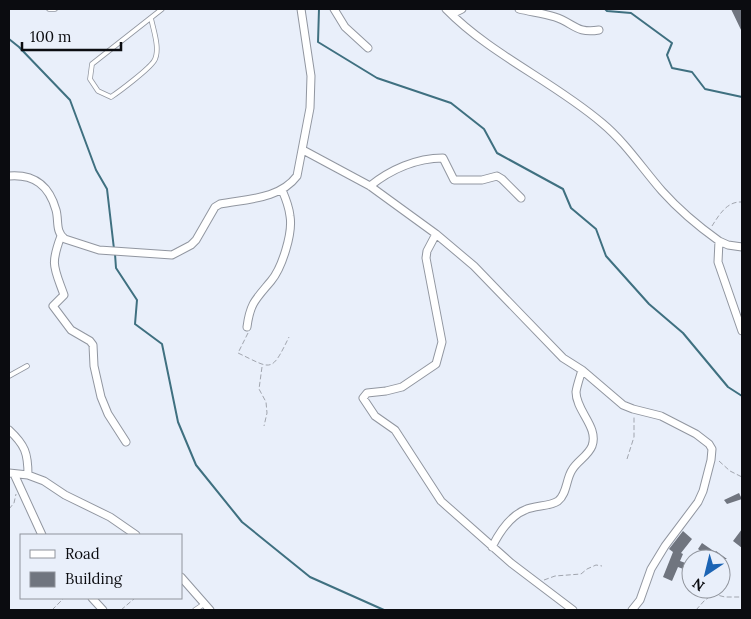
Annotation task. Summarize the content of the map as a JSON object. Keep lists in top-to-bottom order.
{
  "legend": ["Road", "Building"],
  "scale_bar": "100 m",
  "north": "bottom left"
}
